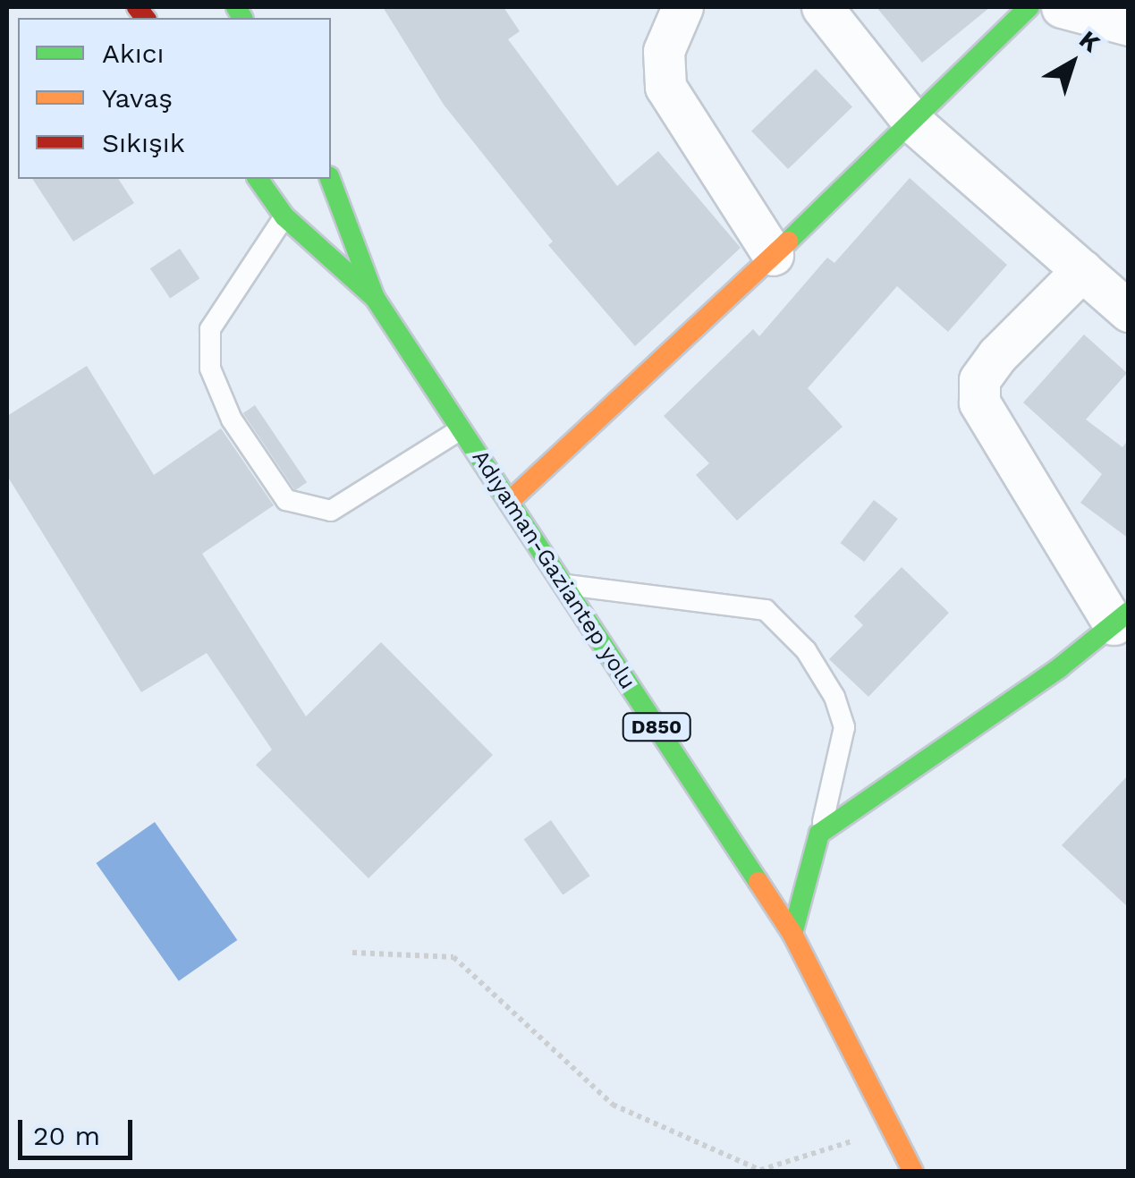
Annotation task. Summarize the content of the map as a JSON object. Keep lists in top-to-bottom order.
{
  "streets": {
    "main road": ["Adıyaman-Gaziantep yolu", "D850"]
  },
  "legend": ["Akıcı", "Yavaş", "Sıkışık"],
  "scale_bar": "20 m",
  "north": "top right"
}
